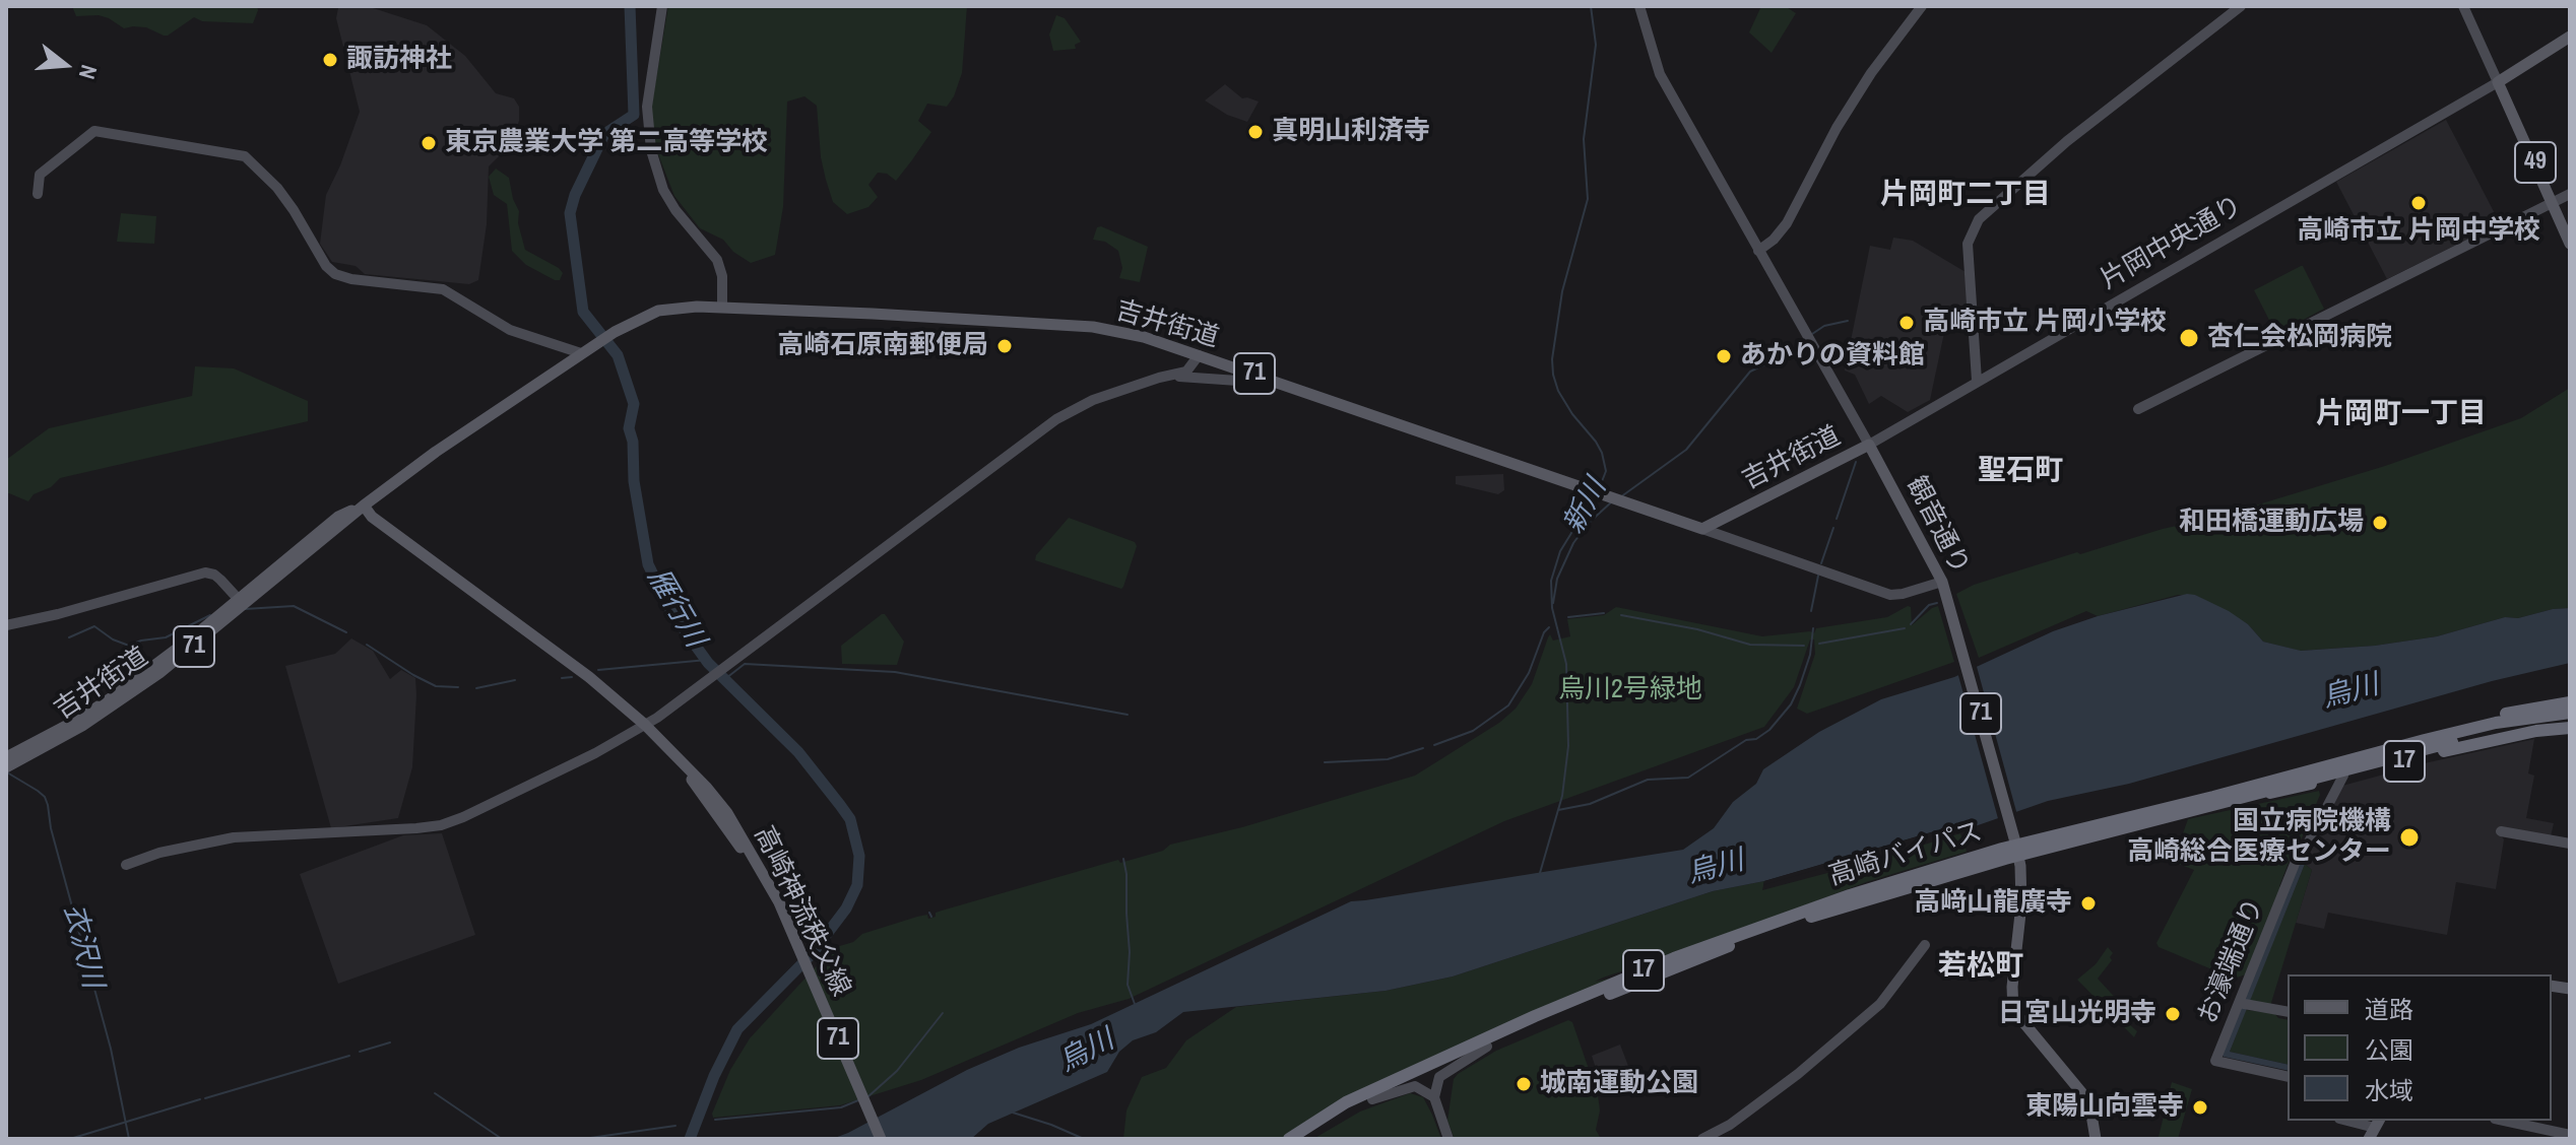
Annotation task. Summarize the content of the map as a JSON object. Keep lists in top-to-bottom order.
{
  "streets": {
    "highway": ["17", "高崎バイパス"],
    "main road": [
      "49",
      "吉井街道",
      "71",
      "観音通り",
      "高崎神流秩父線"
    ],
    "street": ["片岡中央通り", "お濠端通り"]
  },
  "crossings": [
    ["49", "片岡中央通り"],
    ["片岡中央通り", "吉井街道"],
    ["片岡中央通り", "観音通り"],
    ["吉井街道", "観音通り"],
    ["吉井街道", "高崎神流秩父線"],
    ["観音通り", "高崎バイパス"],
    ["17", "高崎バイパス"],
    ["17", "お濠端通り"]
  ],
  "districts": [
    "片岡町二丁目",
    "片岡町一丁目",
    "聖石町",
    "若松町"
  ],
  "water": [
    "新川",
    "雁行川",
    "烏川",
    "衣沢川"
  ],
  "parks": ["烏川2号緑地"],
  "places": [
    "諏訪神社",
    "真明山利済寺",
    "東京農業大学 第二高等学校",
    "高崎市立 片岡中学校",
    "高崎市立 片岡小学校",
    "杏仁会松岡病院",
    "高崎石原南郵便局",
    "あかりの資料館",
    "和田橋運動広場",
    "国立病院機構 高崎総合医療センター",
    "高﨑山龍廣寺",
    "日宮山光明寺",
    "城南運動公園",
    "東陽山向雲寺"
  ],
  "legend": ["道路", "公園", "水域"],
  "north": "right"
}
